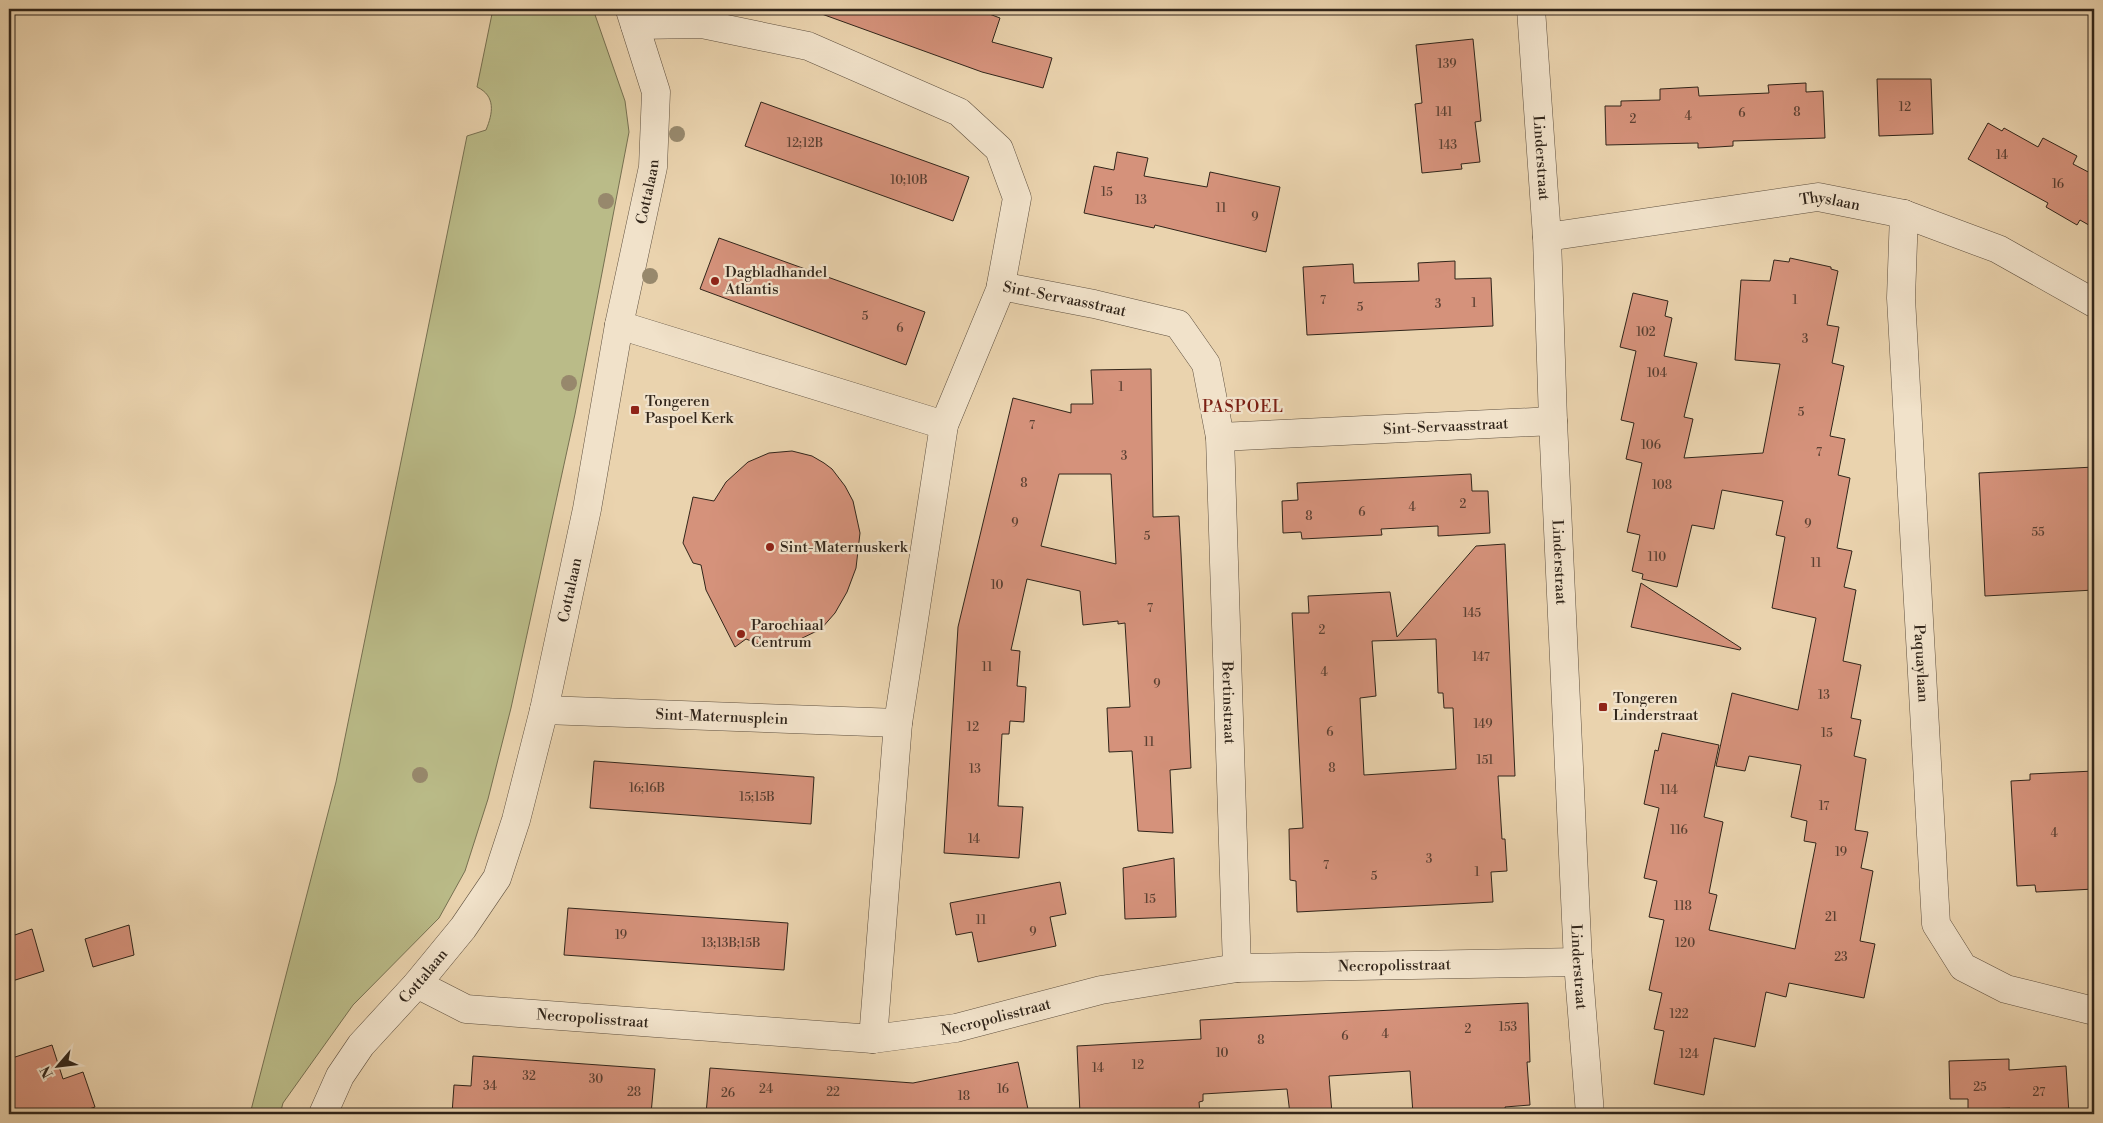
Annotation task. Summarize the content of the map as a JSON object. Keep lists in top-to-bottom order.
{
  "streets": {
    "street": [
      "Linderstraat",
      "Cottalaan",
      "Thyslaan",
      "Sint-Servaasstraat",
      "Paquaylaan",
      "Bertinstraat",
      "Sint-Maternusplein",
      "Necropolisstraat"
    ]
  },
  "crossings": [
    ["Linderstraat", "Thyslaan"],
    ["Linderstraat", "Sint-Servaasstraat"],
    ["Linderstraat", "Necropolisstraat"],
    ["Cottalaan", "Sint-Servaasstraat"],
    ["Cottalaan", "Sint-Maternusplein"],
    ["Cottalaan", "Necropolisstraat"],
    ["Thyslaan", "Paquaylaan"],
    ["Sint-Servaasstraat", "Bertinstraat"],
    ["Bertinstraat", "Necropolisstraat"]
  ],
  "districts": ["PASPOEL"],
  "places": {
    "other": ["Dagbladhandel Atlantis", "Sint-Maternuskerk", "Parochiaal Centrum"],
    "transit": ["Tongeren Paspoel Kerk", "Tongeren Linderstraat"]
  },
  "house_numbers": [
    "139",
    "12",
    "141",
    "8",
    "6",
    "4",
    "2",
    "12;12B",
    "143",
    "14",
    "10;10B",
    "16",
    "15",
    "13",
    "11",
    "9",
    "7",
    "1",
    "1",
    "3",
    "5",
    "5",
    "6",
    "102",
    "3",
    "104",
    "1",
    "5",
    "7",
    "106",
    "7",
    "3",
    "8",
    "108",
    "2",
    "4",
    "6",
    "8",
    "9",
    "9",
    "55",
    "5",
    "110",
    "11",
    "10",
    "7",
    "145",
    "2",
    "147",
    "11",
    "4",
    "9",
    "13",
    "149",
    "12",
    "6",
    "15",
    "11",
    "151",
    "8",
    "13",
    "16;16B",
    "114",
    "15;15B",
    "17",
    "116",
    "4",
    "14",
    "19",
    "3",
    "7",
    "1",
    "5",
    "15",
    "118",
    "21",
    "11",
    "9",
    "19",
    "13;13B;15B",
    "120",
    "23",
    "122",
    "153",
    "2",
    "4",
    "6",
    "8",
    "10",
    "124",
    "12",
    "14",
    "32",
    "30",
    "34",
    "25",
    "24",
    "16",
    "28",
    "22",
    "27",
    "26",
    "18"
  ],
  "north": "bottom left"
}
